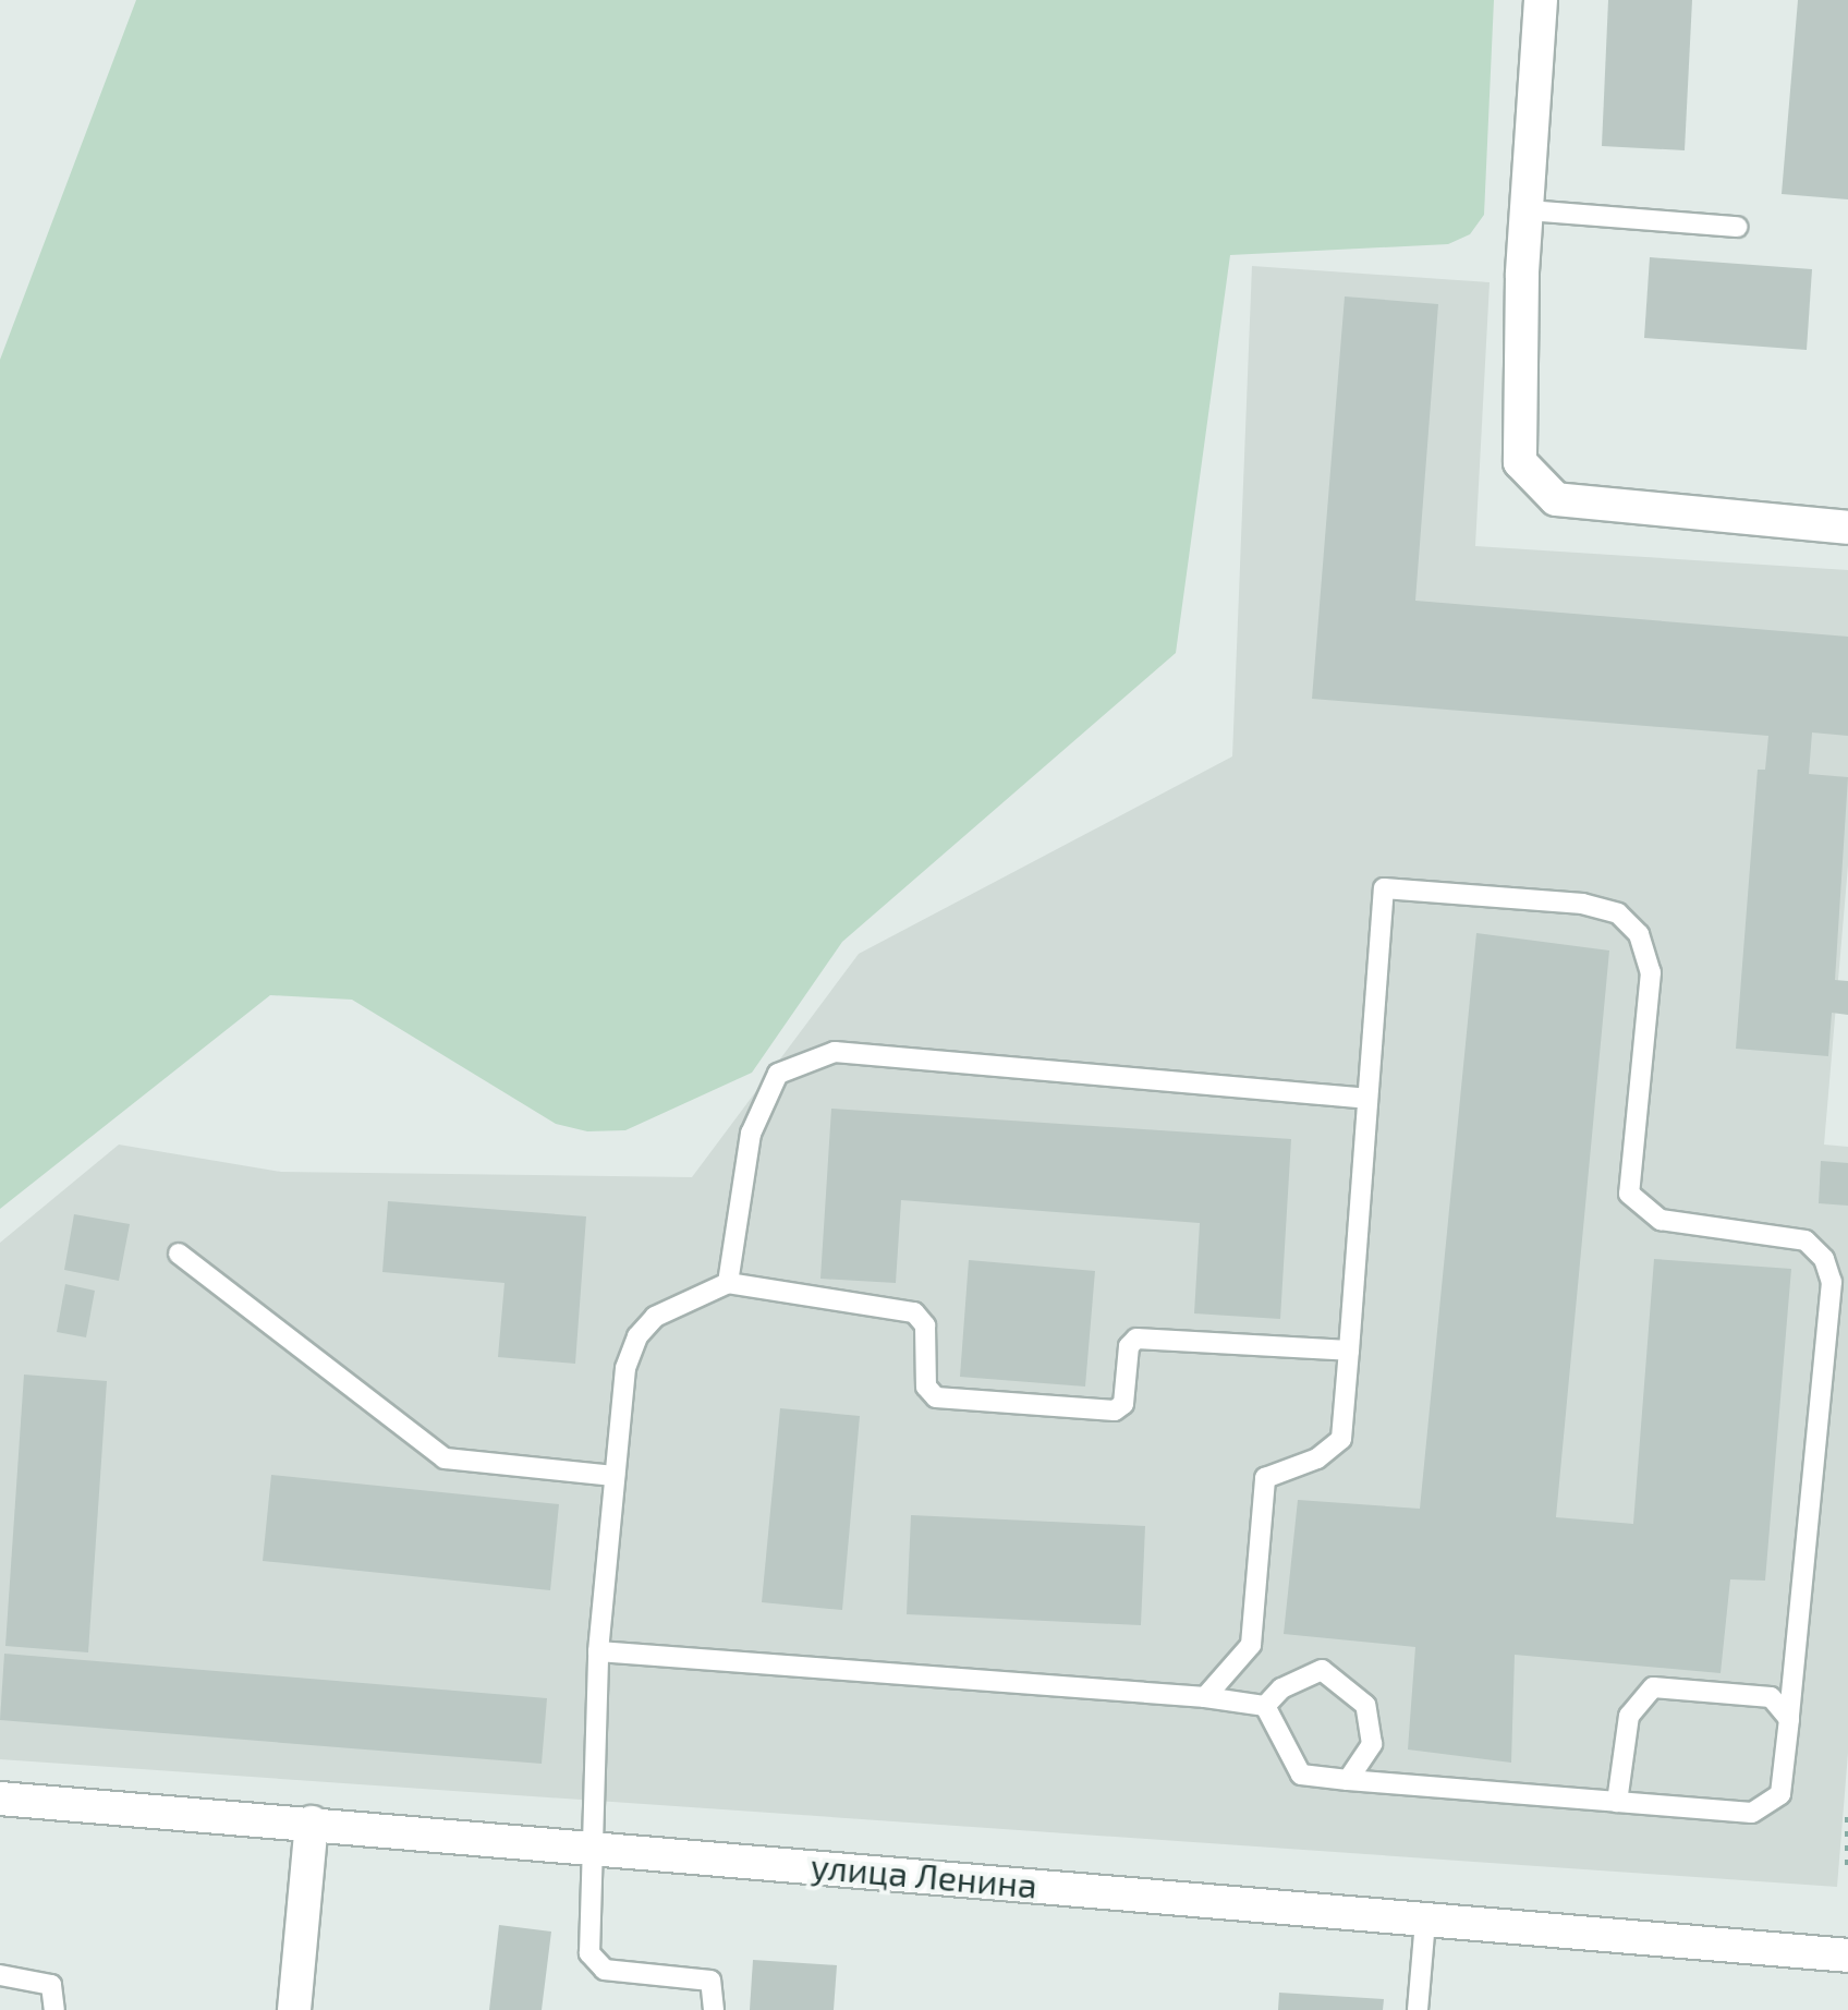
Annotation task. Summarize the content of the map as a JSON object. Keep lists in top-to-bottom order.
{
  "streets": {
    "street": ["улица Ленина"]
  }
}
